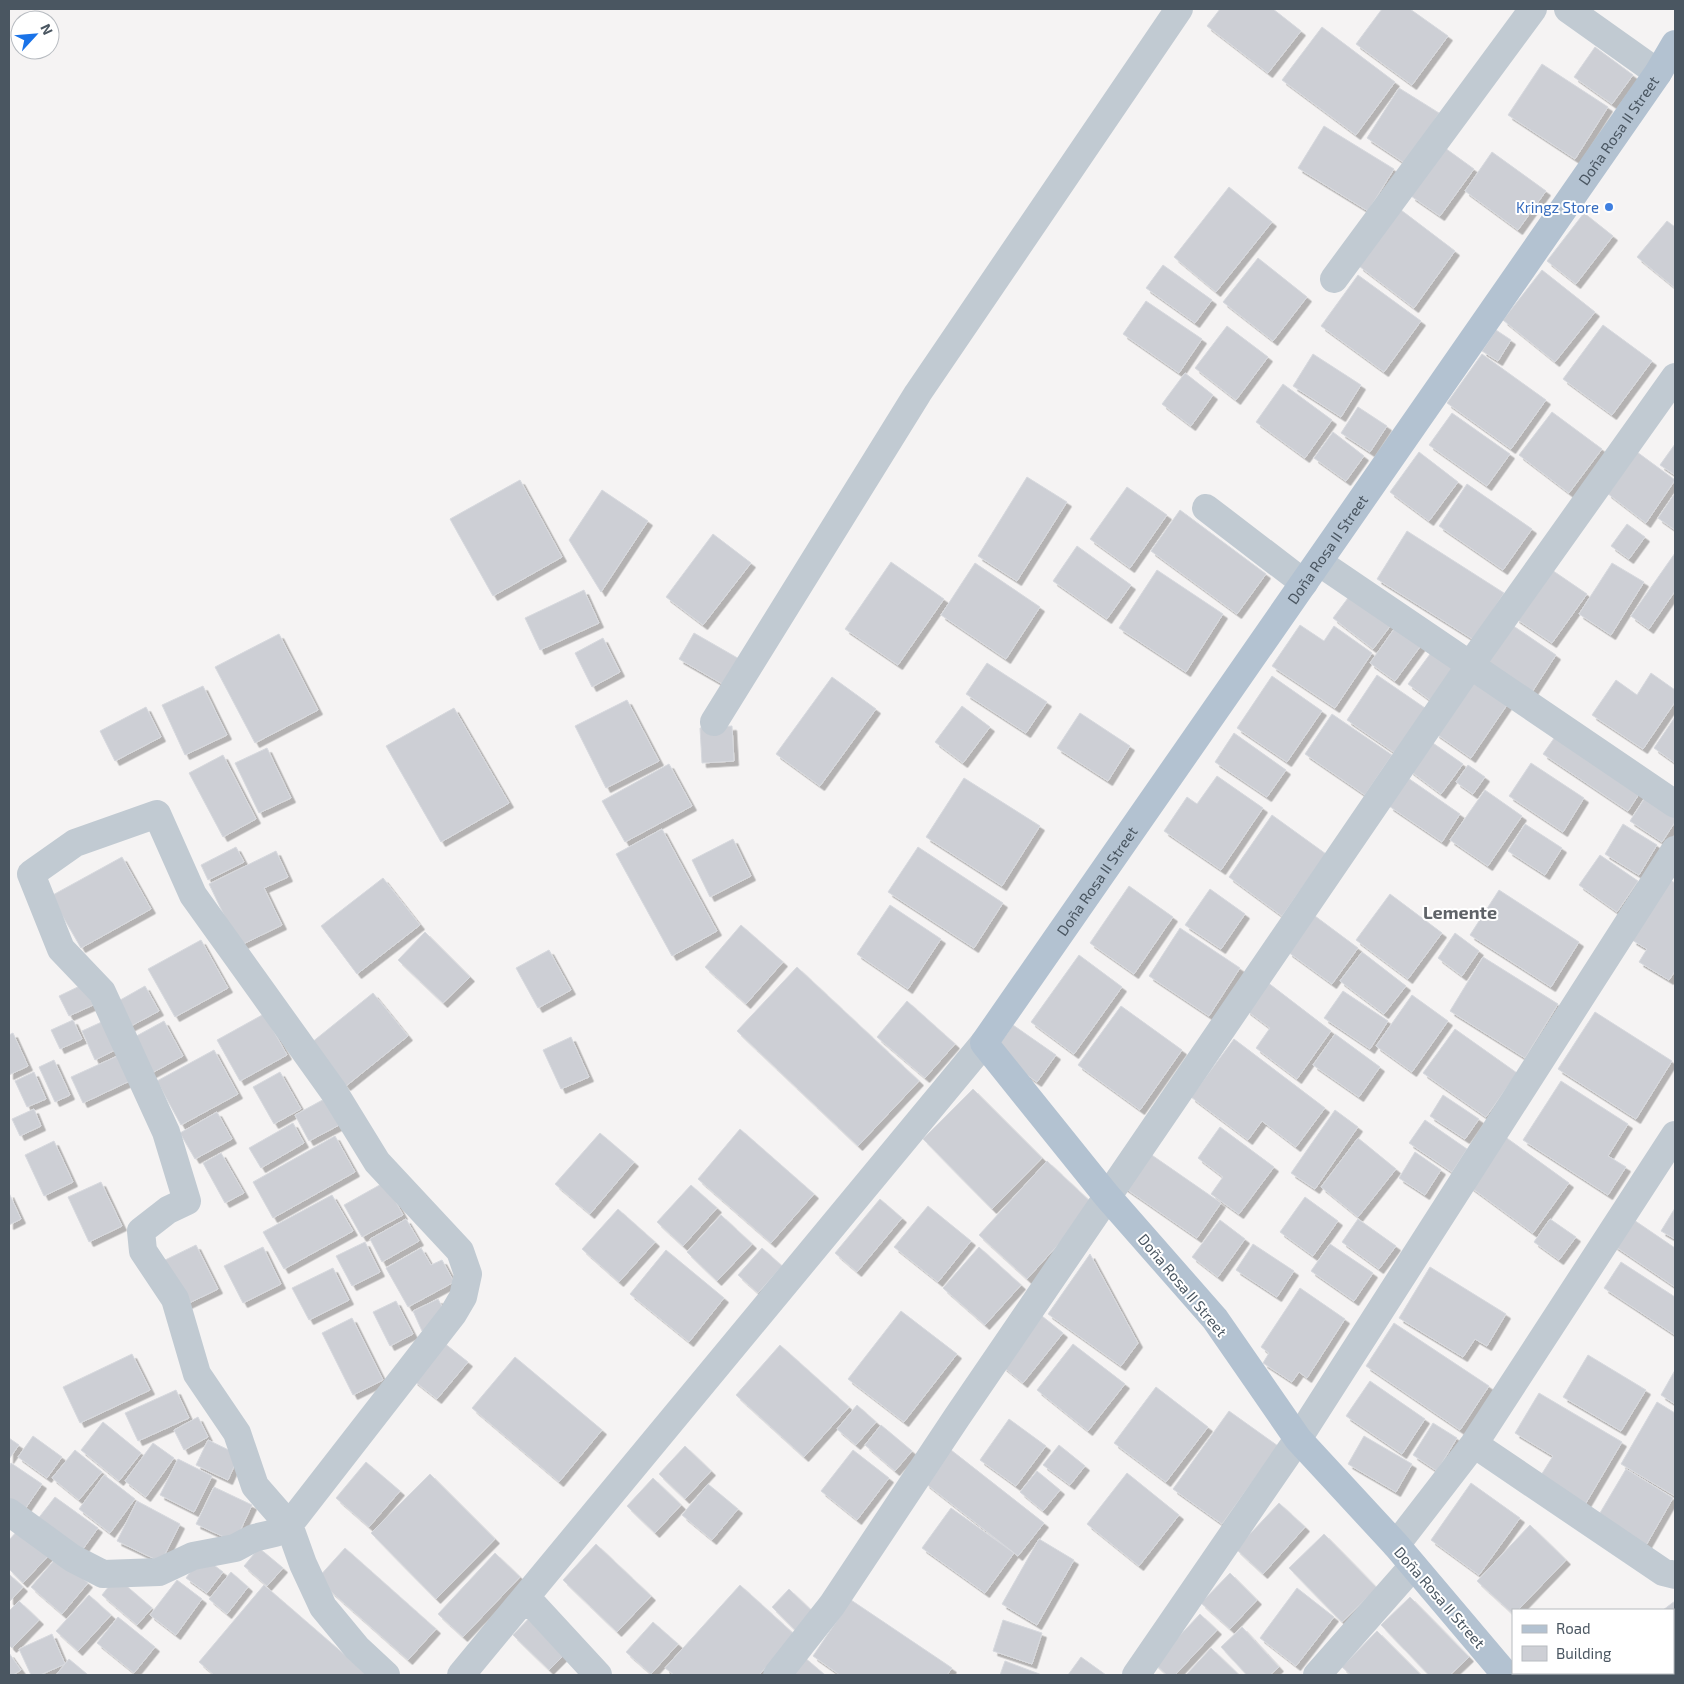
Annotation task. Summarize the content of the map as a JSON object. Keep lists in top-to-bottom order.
{
  "streets": {
    "main road": ["Doña Rosa II Street"]
  },
  "districts": ["Lemente"],
  "places": ["Kringz Store"],
  "legend": ["Road", "Building"],
  "north": "top right"
}
